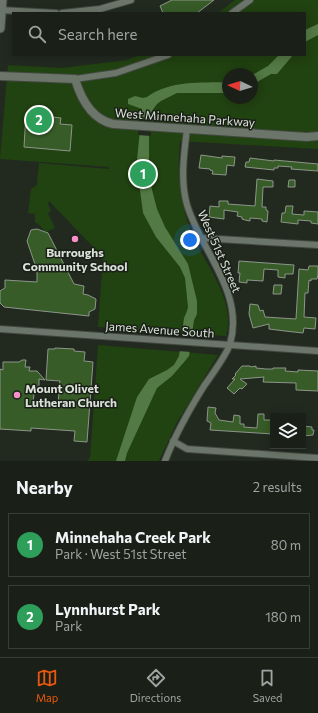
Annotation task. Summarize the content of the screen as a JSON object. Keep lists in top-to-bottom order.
{
  "streets": {
    "street": ["West Minnehaha Parkway", "West 51st Street", "James Avenue South"]
  },
  "crossings": [
    ["West Minnehaha Parkway", "West 51st Street"],
    ["West 51st Street", "James Avenue South"]
  ],
  "places": ["Burroughs Community School", "Mount Olivet Lutheran Church"],
  "north": "left",
  "page": {
    "search": "Search here",
    "pins": ["2", "1"],
    "heading": ["Nearby", "2 results"],
    "list": [
      {
        "mark": "1",
        "name": "Minnehaha Creek Park",
        "note": "Park · West 51st Street",
        "value": "80 m"
      },
      {
        "mark": "2",
        "name": "Lynnhurst Park",
        "note": "Park",
        "value": "180 m"
      }
    ],
    "nav": ["Map", "Directions", "Saved"]
  }
}
